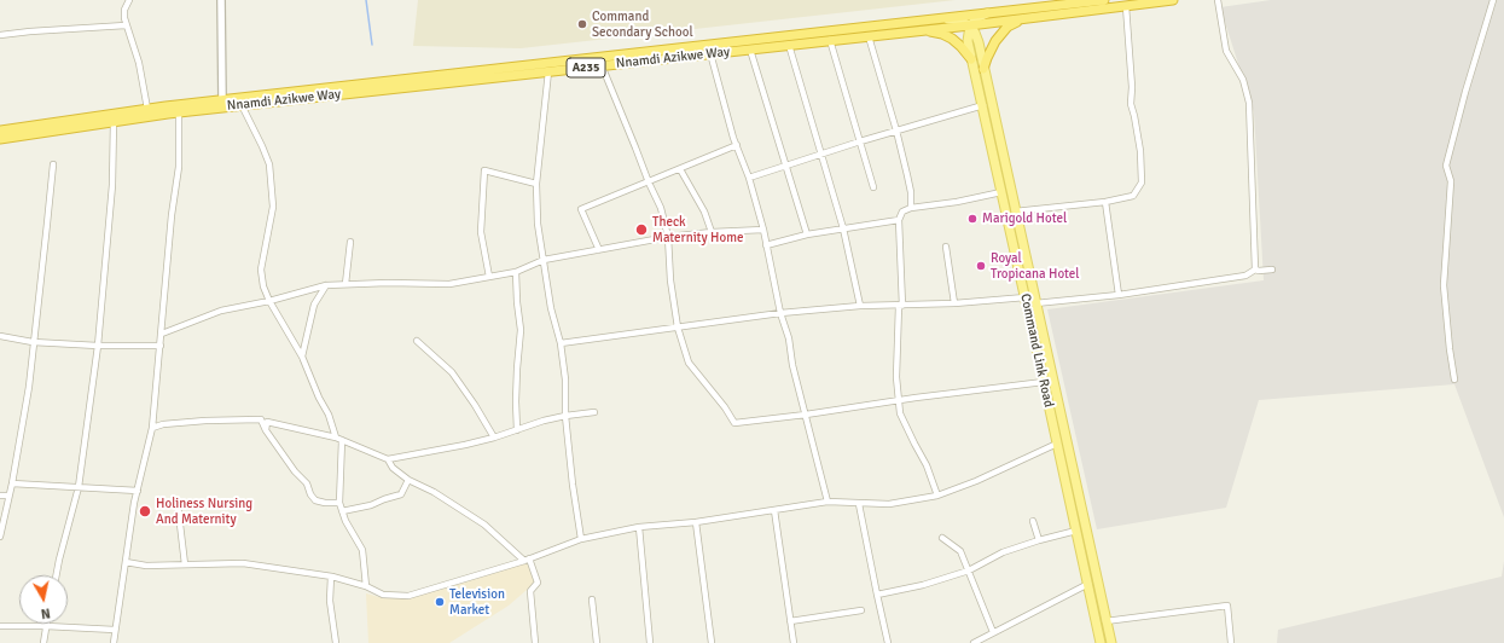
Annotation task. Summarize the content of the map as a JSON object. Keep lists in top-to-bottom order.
{
  "streets": {
    "highway": ["Nnamdi Azikwe Way", "A235"],
    "main road": ["Command Link Road"]
  },
  "crossings": [
    ["Nnamdi Azikwe Way", "Command Link Road"]
  ],
  "places": [
    "Command Secondary School",
    "Marigold Hotel",
    "Theck Maternity Home",
    "Royal Tropicana Hotel",
    "Holiness Nursing And Maternity",
    "Television Market"
  ],
  "north": "bottom"
}
